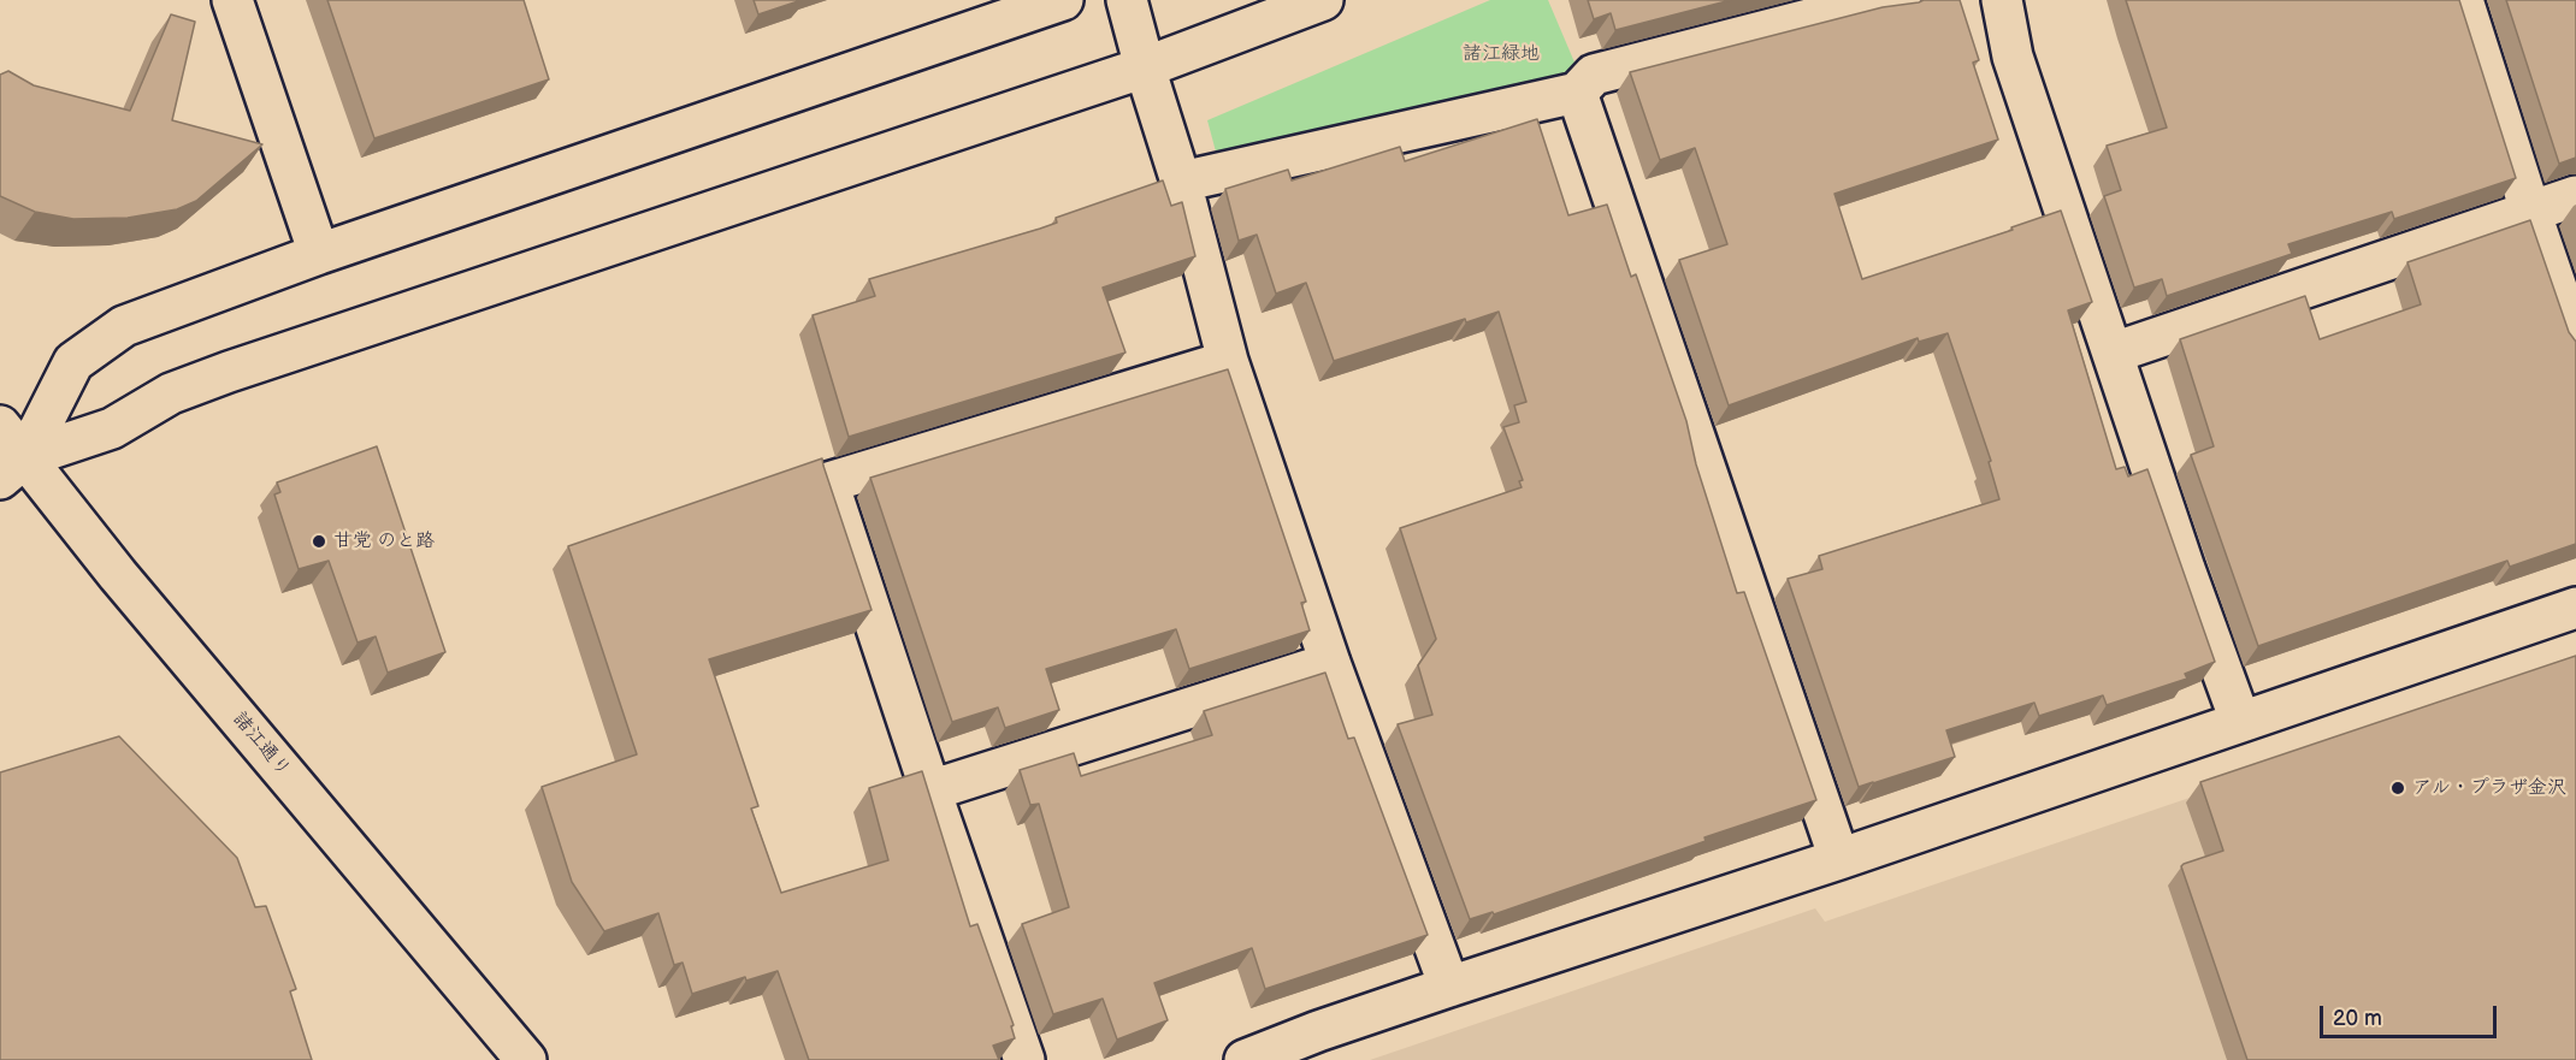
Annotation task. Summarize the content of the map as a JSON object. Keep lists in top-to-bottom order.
{
  "streets": {
    "street": ["諸江通り"]
  },
  "parks": ["諸江緑地"],
  "places": ["甘党 のと路", "アル・プラザ金沢"],
  "scale_bar": "20 m"
}
